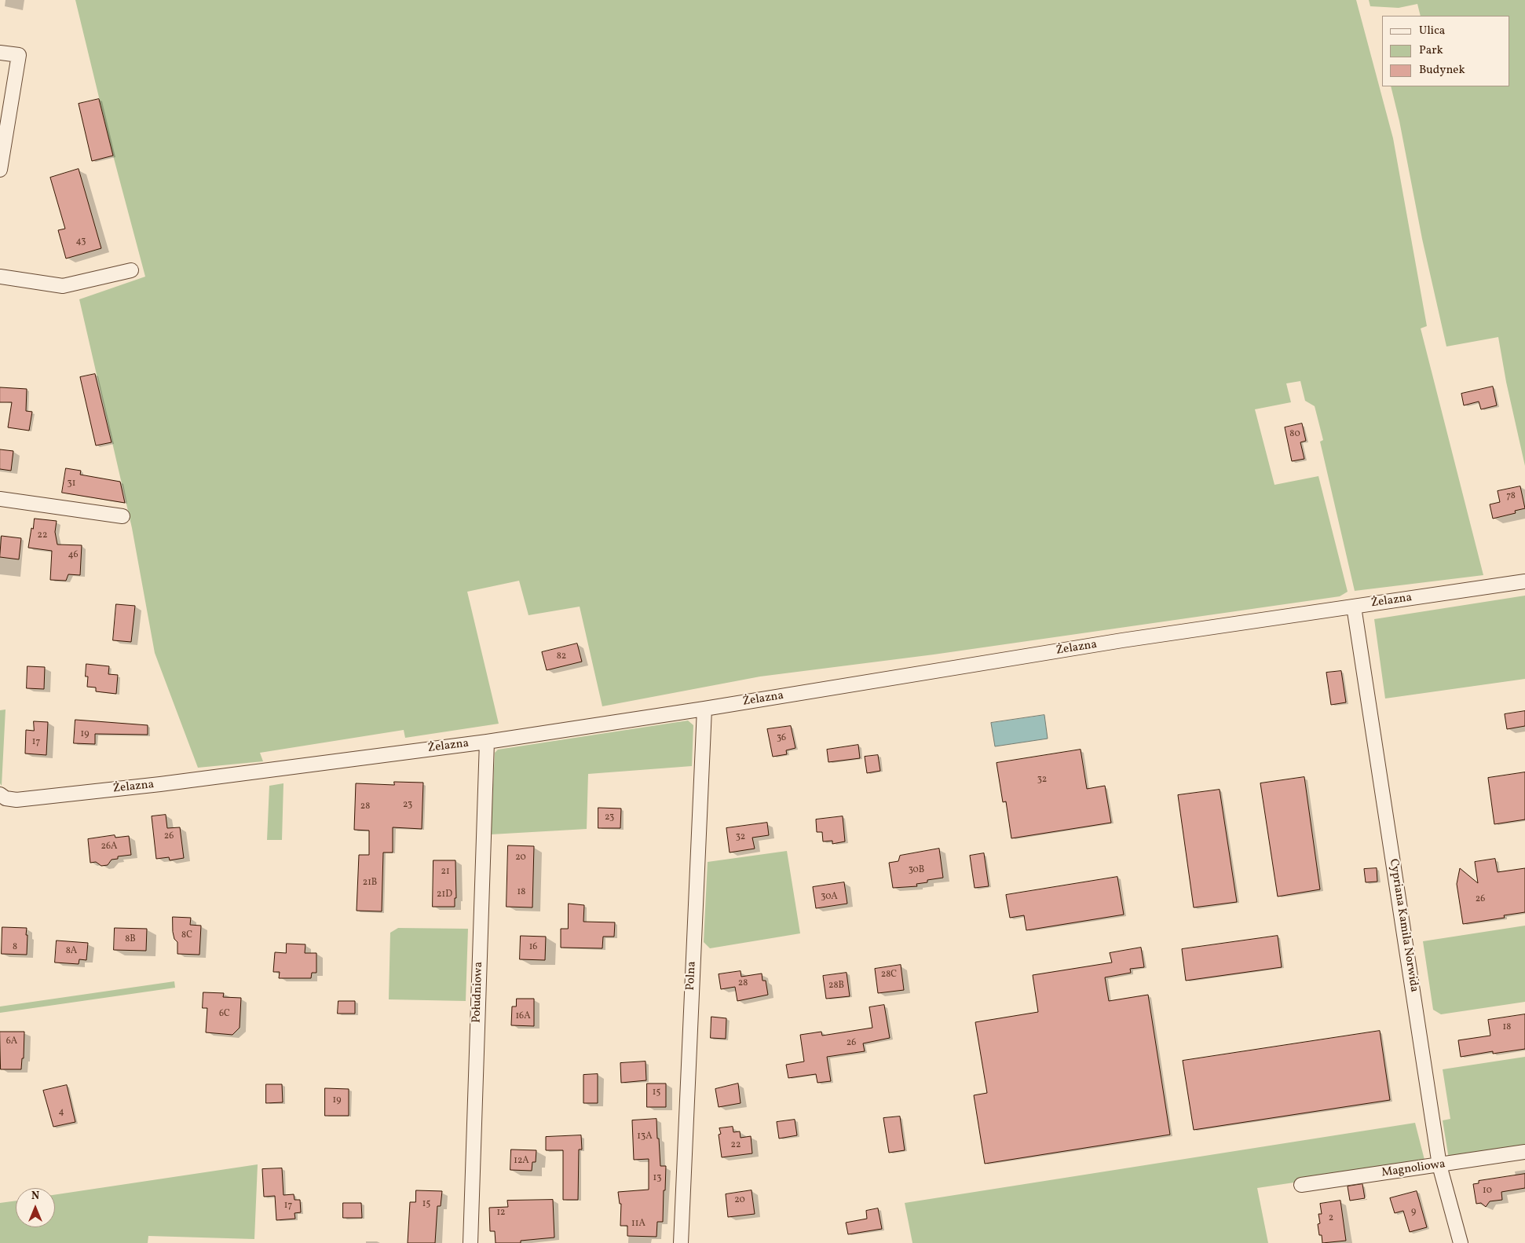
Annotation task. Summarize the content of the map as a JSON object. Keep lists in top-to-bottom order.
{
  "streets": {
    "street": [
      "Żelazna",
      "Cypriana Kamila Norwida",
      "Polna",
      "Południowa",
      "Magnoliowa"
    ]
  },
  "crossings": [
    ["Żelazna", "Cypriana Kamila Norwida"],
    ["Żelazna", "Polna"],
    ["Żelazna", "Południowa"],
    ["Cypriana Kamila Norwida", "Magnoliowa"]
  ],
  "house_numbers": [
    "43",
    "80",
    "31",
    "78",
    "22",
    "46",
    "82",
    "19",
    "36",
    "17",
    "32",
    "23",
    "28",
    "23",
    "26",
    "32",
    "26A",
    "20",
    "30B",
    "21",
    "21B",
    "18",
    "21D",
    "30A",
    "26",
    "8C",
    "8B",
    "8",
    "16",
    "8A",
    "28C",
    "28",
    "28B",
    "6C",
    "16A",
    "18",
    "6A",
    "26",
    "15",
    "19",
    "4",
    "13A",
    "22",
    "12A",
    "13",
    "10",
    "20",
    "15",
    "17",
    "9",
    "12",
    "2",
    "11A"
  ],
  "legend": ["Ulica", "Park", "Budynek"],
  "north": "top"
}
